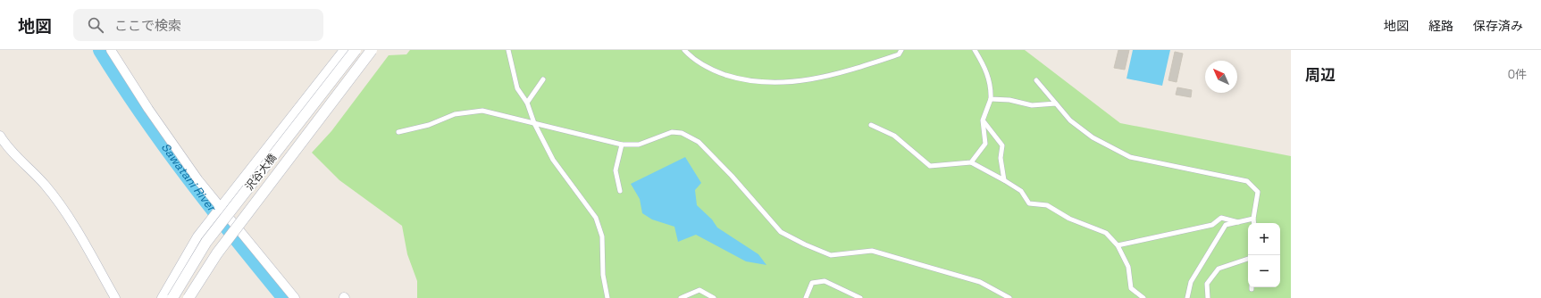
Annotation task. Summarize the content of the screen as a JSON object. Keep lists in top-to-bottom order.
{
  "streets": {
    "street": ["沢谷大橋"]
  },
  "water": ["Sawatani River"],
  "north": "top left",
  "page": {
    "header": "地図",
    "search": "ここで検索",
    "nav": ["地図", "経路", "保存済み"],
    "heading": ["周辺", "0件"],
    "map_buttons": ["+", "−"]
  }
}
